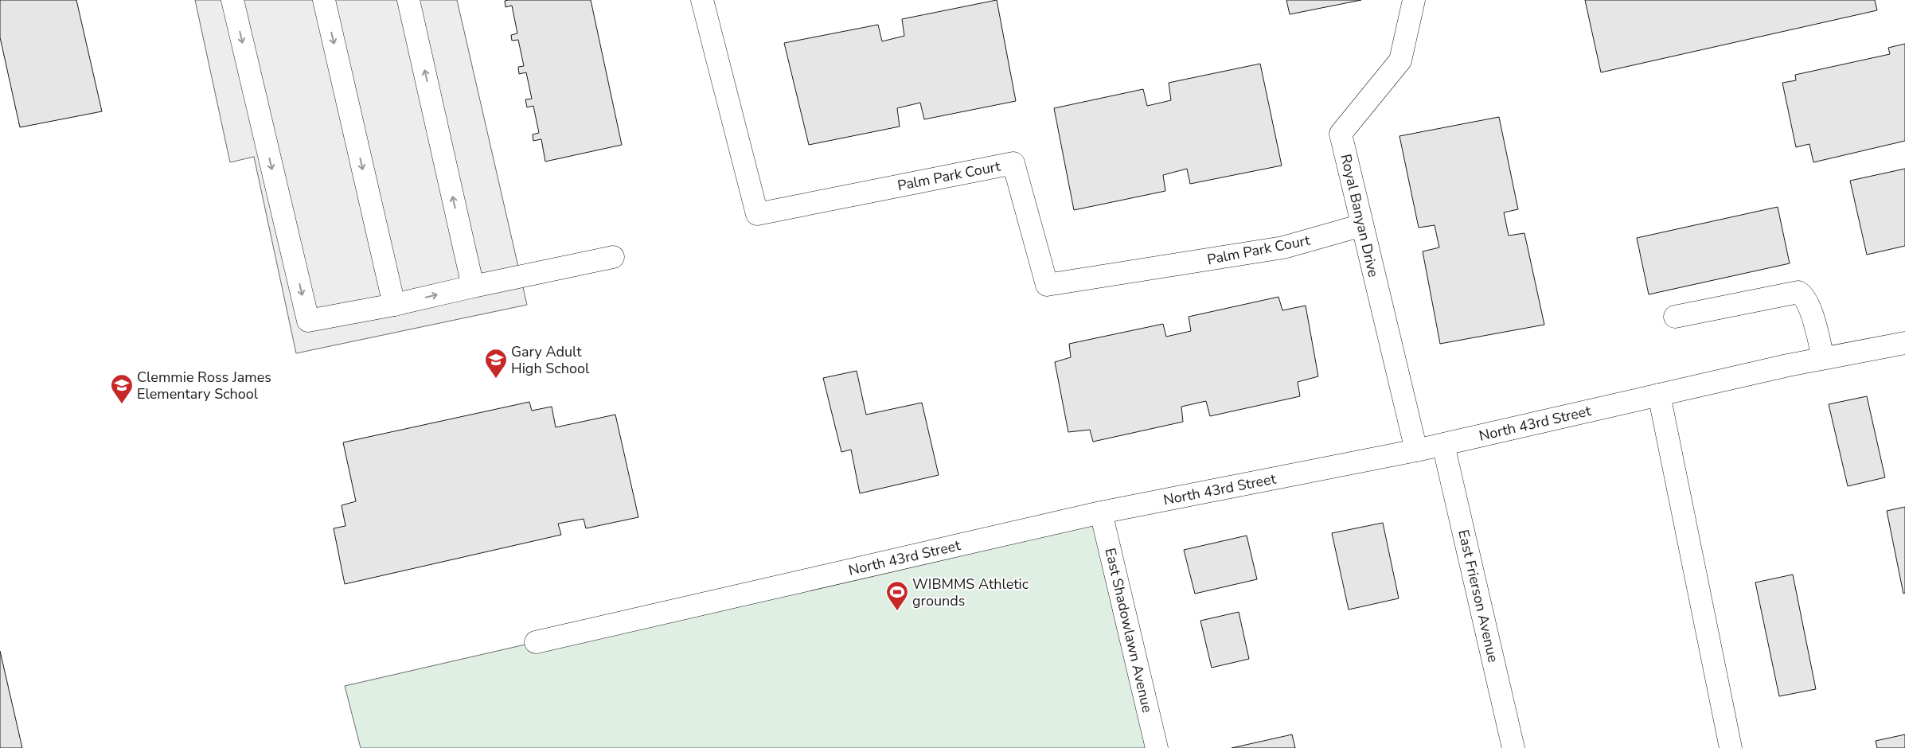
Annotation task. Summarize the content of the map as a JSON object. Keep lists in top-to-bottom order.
{
  "streets": {
    "street": [
      "Palm Park Court",
      "Royal Banyan Drive",
      "North 43rd Street",
      "East Frierson Avenue",
      "East Shadowlawn Avenue"
    ]
  },
  "crossings": [
    ["Palm Park Court", "Royal Banyan Drive"],
    ["Royal Banyan Drive", "North 43rd Street"],
    ["North 43rd Street", "East Frierson Avenue"],
    ["North 43rd Street", "East Shadowlawn Avenue"]
  ],
  "places": {
    "school or university": ["Gary Adult High School", "Clemmie Ross James Elementary School"],
    "sports": ["WIBMMS Athletic grounds"]
  }
}
